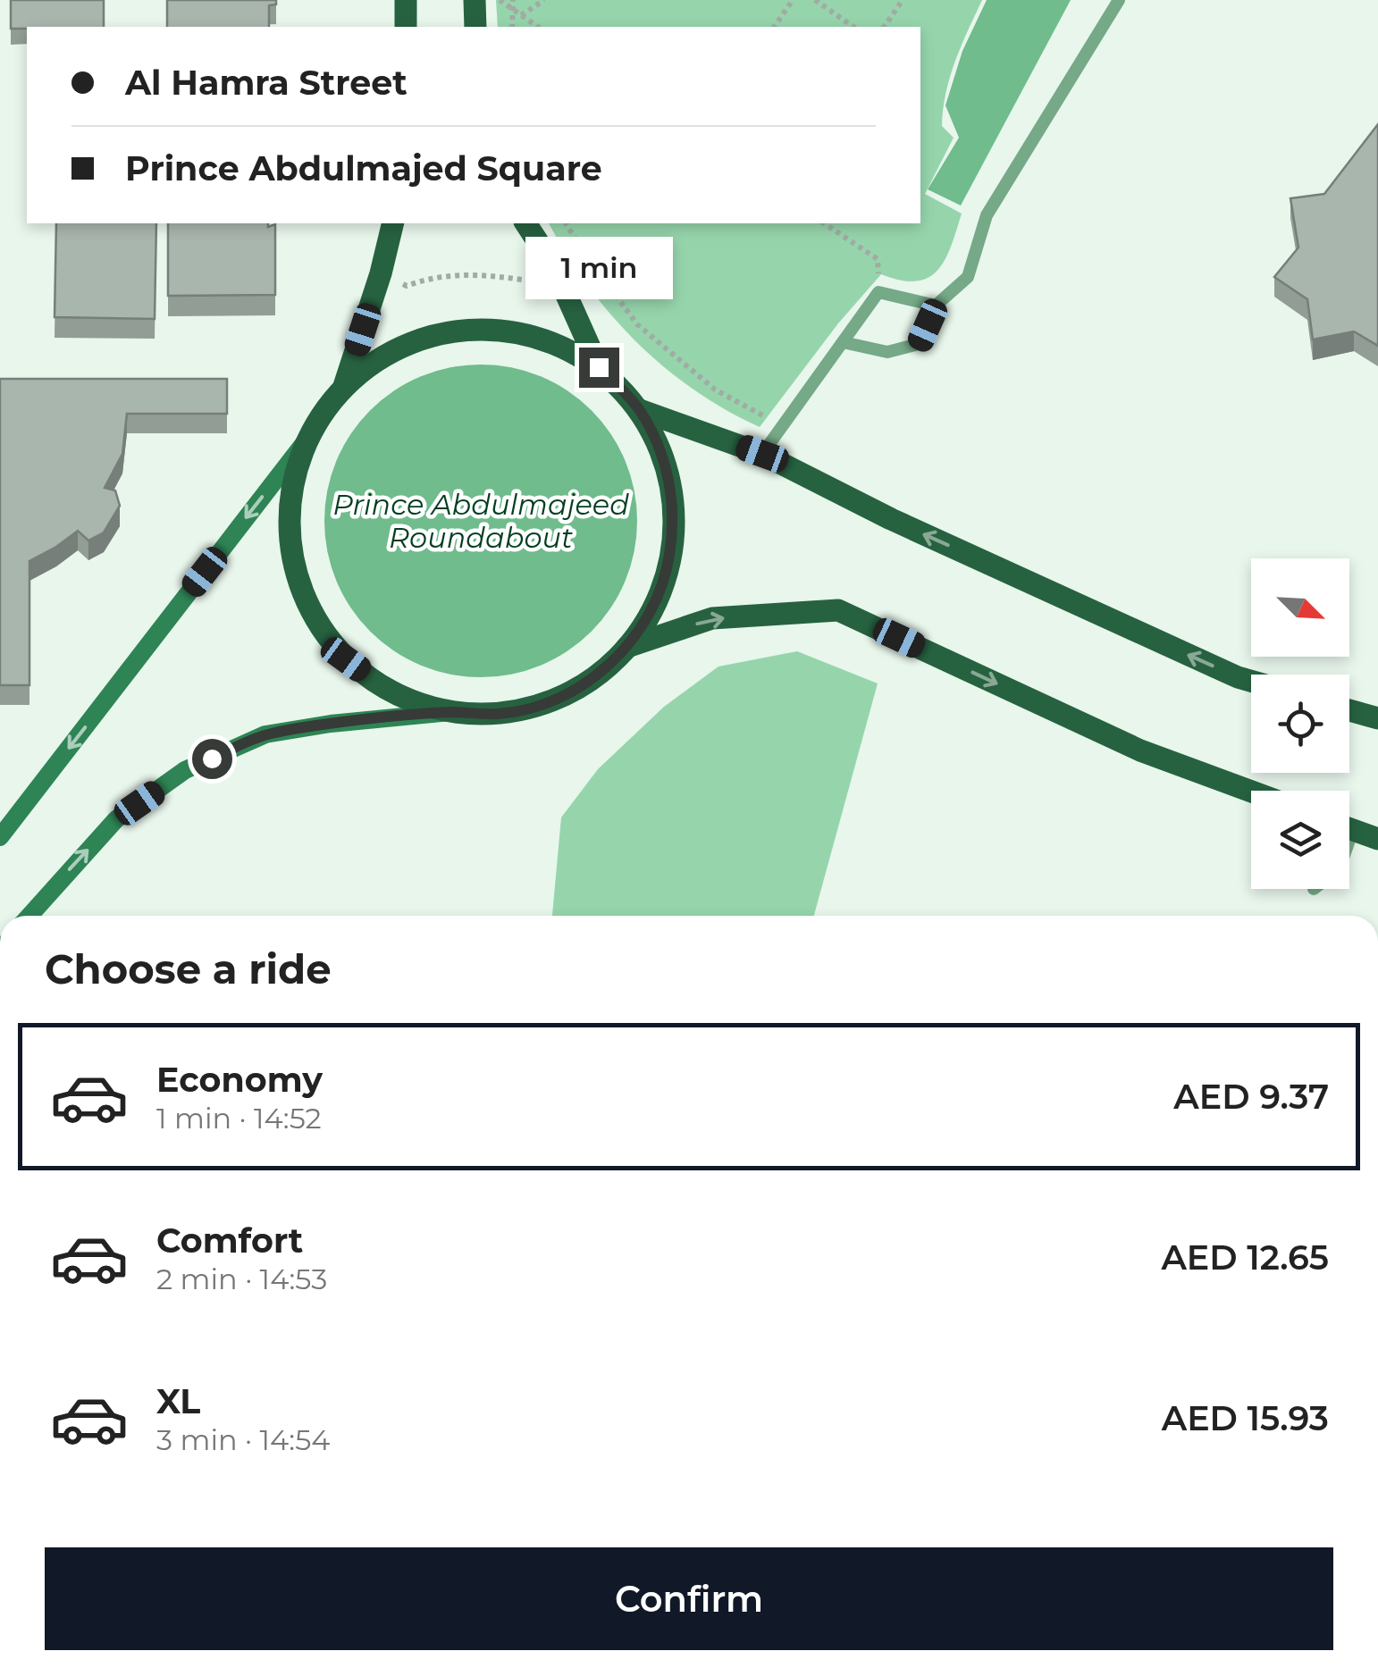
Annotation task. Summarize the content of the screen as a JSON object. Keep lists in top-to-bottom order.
{
  "water": ["Prince Abdulmajeed Roundabout"],
  "north": "bottom right",
  "page": {
    "banner": ["Al Hamra Street", "Prince Abdulmajed Square"],
    "bubble": "1 min",
    "heading": "Choose a ride",
    "list": [
      {
        "name": "Economy",
        "note": "1 min · 14:52",
        "value": "AED 9.37"
      },
      {
        "name": "Comfort",
        "note": "2 min · 14:53",
        "value": "AED 12.65"
      },
      {
        "name": "XL",
        "note": "3 min · 14:54",
        "value": "AED 15.93"
      }
    ],
    "buttons": "Confirm"
  }
}
